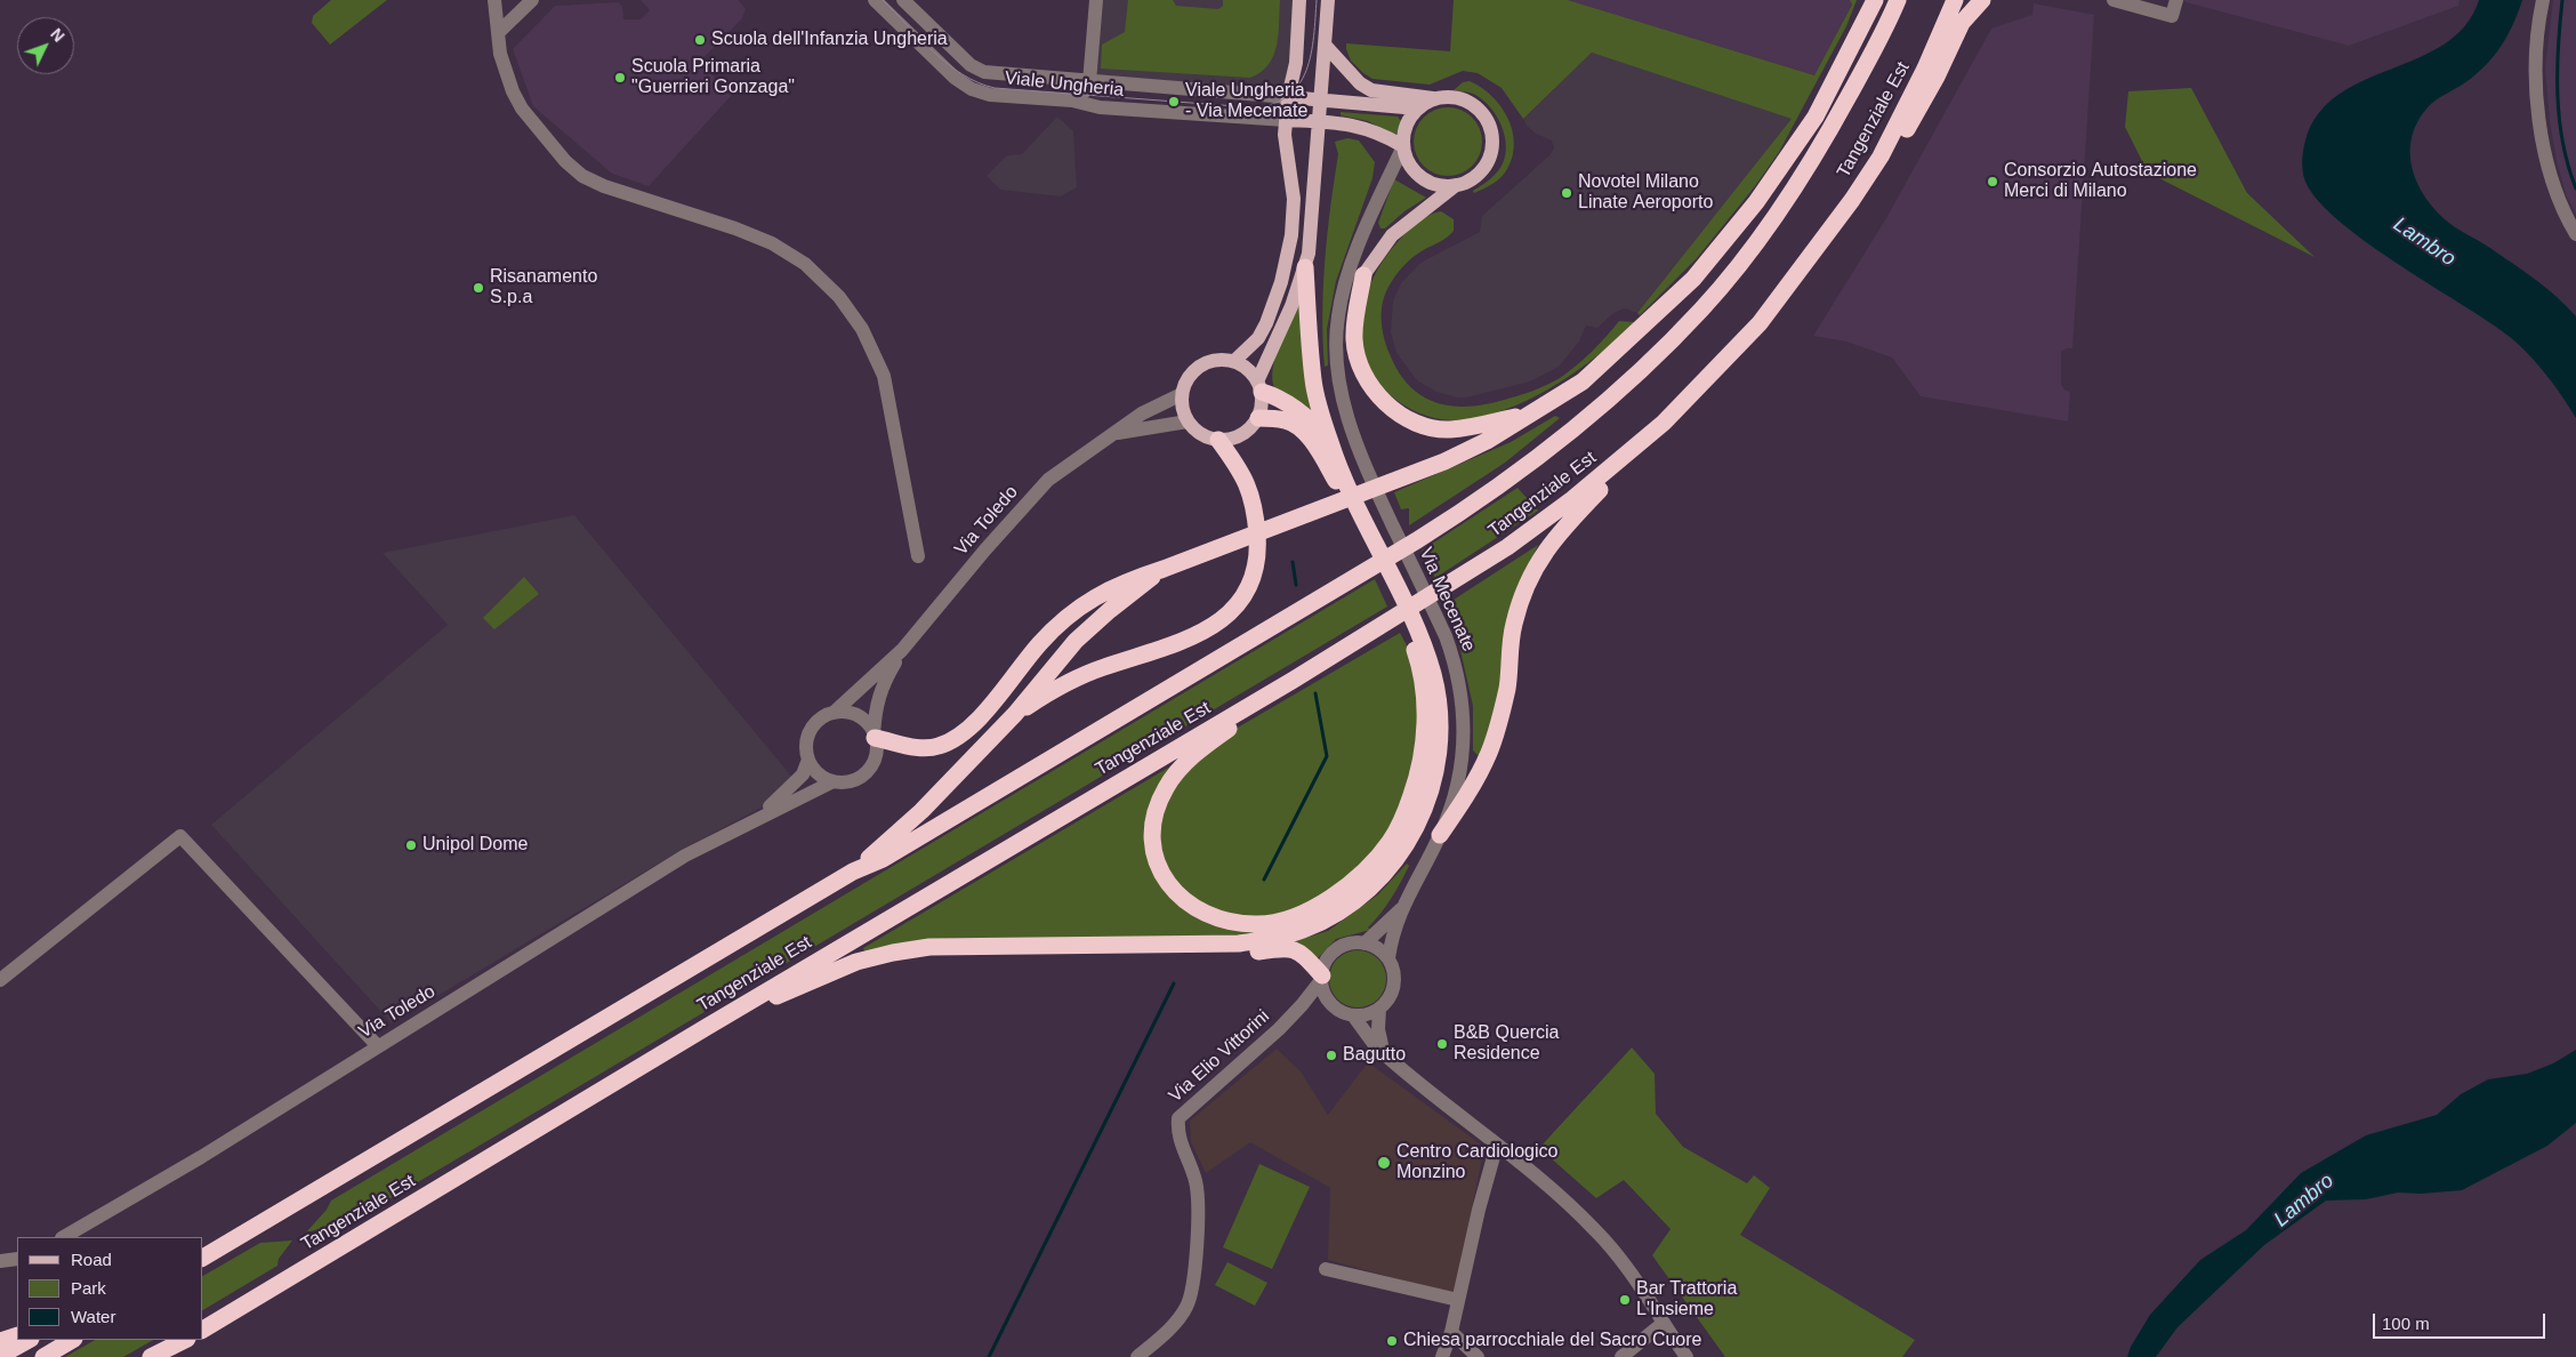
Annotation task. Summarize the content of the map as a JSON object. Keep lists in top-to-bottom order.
{
  "streets": {
    "highway": ["Tangenziale Est"],
    "main road": ["Via Mecenate"],
    "street": ["Viale Ungheria", "Via Toledo", "Via Elio Vittorini"]
  },
  "water": ["Lambro"],
  "places": [
    "Scuola dell'Infanzia Ungheria",
    "Scuola Primaria \"Guerrieri Gonzaga\"",
    "Viale Ungheria - Via Mecenate",
    "Consorzio Autostazione Merci di Milano",
    "Novotel Milano Linate Aeroporto",
    "Risanamento S.p.a",
    "Unipol Dome",
    "B&B Quercia Residence",
    "Bagutto",
    "Centro Cardiologico Monzino",
    "Bar Trattoria L'Insieme",
    "Chiesa parrocchiale del Sacro Cuore"
  ],
  "legend": ["Road", "Park", "Water"],
  "scale_bar": "100 m",
  "north": "top right"
}
